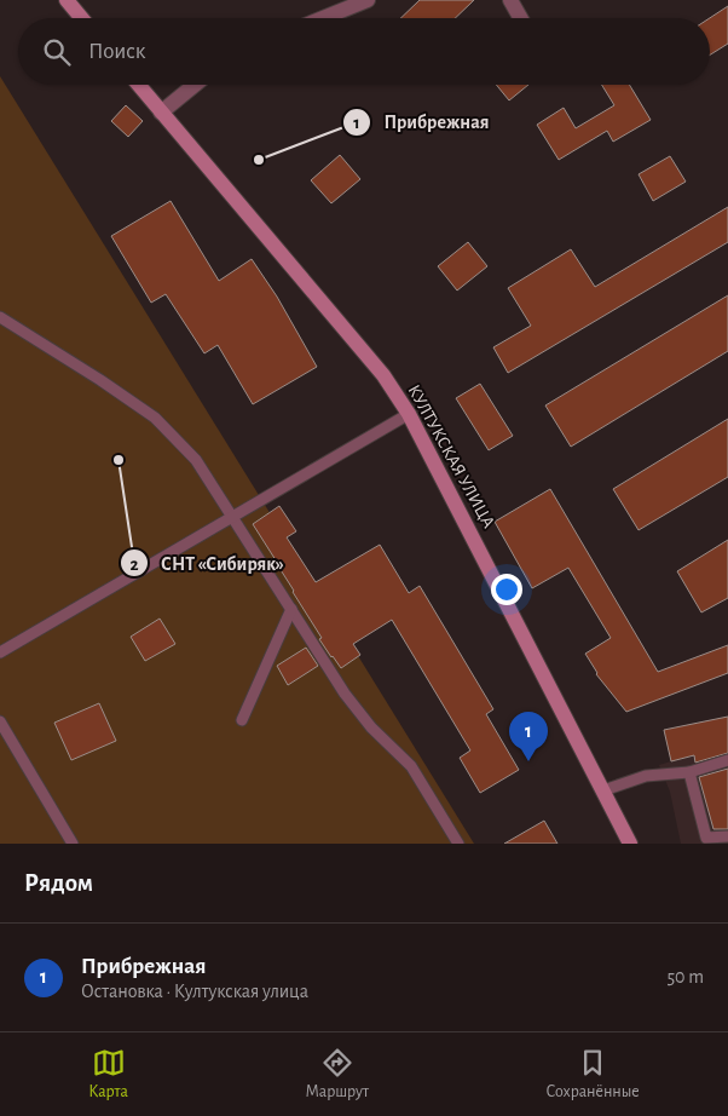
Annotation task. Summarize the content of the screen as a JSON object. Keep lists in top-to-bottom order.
{
  "streets": {
    "main road": ["КУЛТУКСКАЯ УЛИЦА"]
  },
  "places": ["Прибрежная", "СНТ «Сибиряк»"],
  "page": {
    "search": "Поиск",
    "pins": "1",
    "heading": "Рядом",
    "list": [
      {
        "mark": "1",
        "name": "Прибрежная",
        "note": "Остановка · Култукская улица",
        "value": "50 m"
      }
    ],
    "nav": ["Карта", "Маршрут", "Сохранённые"]
  }
}
